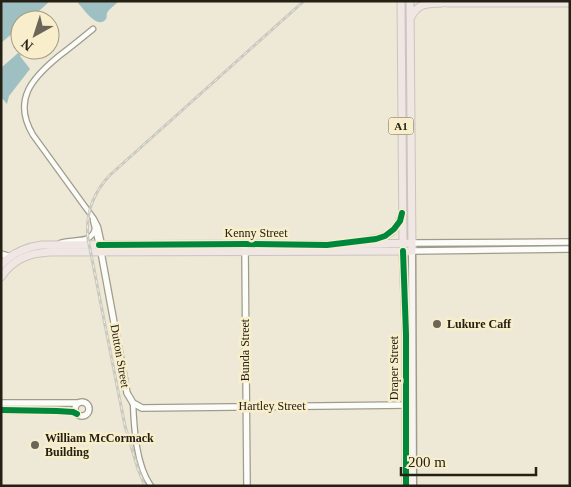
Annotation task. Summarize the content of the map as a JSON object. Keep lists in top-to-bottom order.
{
  "streets": {
    "highway": ["A1", "Kenny Street", "Draper Street"],
    "street": ["Bunda Street", "Dutton Street", "Hartley Street"]
  },
  "crossings": [
    ["Kenny Street", "Bunda Street"],
    ["Kenny Street", "Dutton Street"],
    ["Kenny Street", "Draper Street"],
    ["Bunda Street", "Hartley Street"],
    ["Dutton Street", "Hartley Street"],
    ["Draper Street", "Hartley Street"]
  ],
  "places": ["Lukure Caff", "William McCormack Building"],
  "scale_bar": "200 m",
  "north": "bottom left"
}
